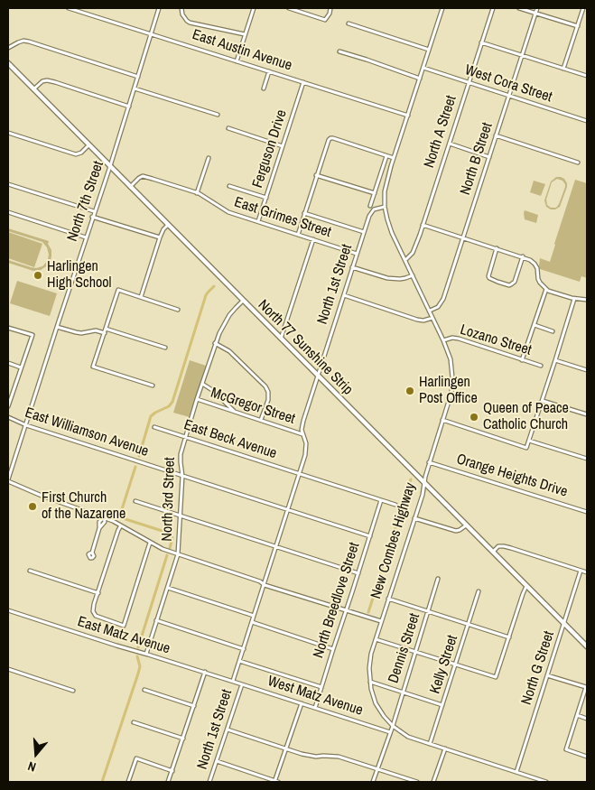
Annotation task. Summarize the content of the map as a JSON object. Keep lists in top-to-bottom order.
{
  "streets": {
    "main road": ["North 77 Sunshine Strip"],
    "street": [
      "East Austin Avenue",
      "West Cora Street",
      "North A Street",
      "Ferguson Drive",
      "North B Street",
      "North 7th Street",
      "East Grimes Street",
      "North 1st Street",
      "Lozano Street",
      "McGregor Street",
      "East Williamson Avenue",
      "East Beck Avenue",
      "Orange Heights Drive",
      "North 3rd Street",
      "New Combes Highway",
      "North Breedlove Street",
      "East Matz Avenue",
      "Dennis Street",
      "Kelly Street",
      "North G Street",
      "West Matz Avenue"
    ]
  },
  "crossings": [
    ["East Austin Avenue", "Ferguson Drive"],
    ["East Austin Avenue", "North 7th Street"],
    ["West Cora Street", "North A Street"],
    ["West Cora Street", "North B Street"],
    ["North A Street", "New Combes Highway"],
    ["Ferguson Drive", "East Grimes Street"],
    ["North B Street", "New Combes Highway"],
    ["North 7th Street", "North 77 Sunshine Strip"],
    ["North 7th Street", "East Williamson Avenue"],
    ["East Grimes Street", "North 1st Street"],
    ["East Grimes Street", "North 77 Sunshine Strip"],
    ["North 1st Street", "North 77 Sunshine Strip"],
    ["North 1st Street", "McGregor Street"],
    ["North 1st Street", "East Williamson Avenue"],
    ["North 1st Street", "East Beck Avenue"],
    ["North 1st Street", "New Combes Highway"],
    ["North 1st Street", "East Matz Avenue"],
    ["North 1st Street", "West Matz Avenue"],
    ["Lozano Street", "New Combes Highway"],
    ["North 77 Sunshine Strip", "North 3rd Street"],
    ["North 77 Sunshine Strip", "New Combes Highway"],
    ["North 77 Sunshine Strip", "North G Street"],
    ["McGregor Street", "North 3rd Street"],
    ["East Williamson Avenue", "North 3rd Street"],
    ["East Williamson Avenue", "North Breedlove Street"],
    ["East Beck Avenue", "North 3rd Street"],
    ["East Beck Avenue", "North Breedlove Street"],
    ["Orange Heights Drive", "New Combes Highway"],
    ["North 3rd Street", "East Matz Avenue"],
    ["New Combes Highway", "Dennis Street"],
    ["New Combes Highway", "Kelly Street"],
    ["New Combes Highway", "North G Street"],
    ["North Breedlove Street", "West Matz Avenue"],
    ["East Matz Avenue", "West Matz Avenue"],
    ["Dennis Street", "West Matz Avenue"]
  ],
  "places": [
    "Harlingen High School",
    "Harlingen Post Office",
    "Queen of Peace Catholic Church",
    "First Church of the Nazarene"
  ],
  "north": "bottom"
}
